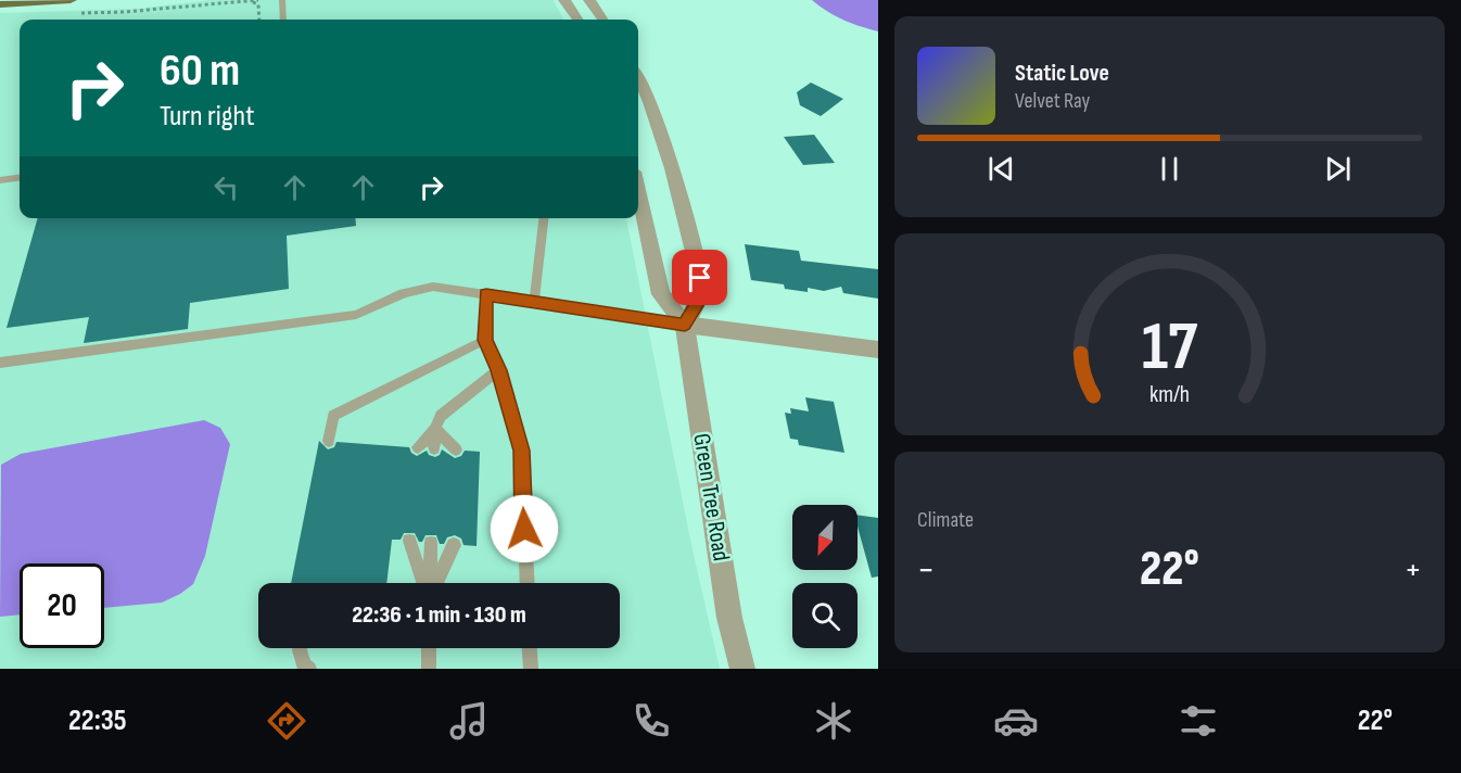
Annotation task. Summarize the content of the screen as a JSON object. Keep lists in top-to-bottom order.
{
  "streets": {
    "street": ["Green Tree Road"]
  },
  "north": "bottom left",
  "page": {
    "turn": ["60 m", "Turn right"],
    "song": ["Static Love", "Velvet Ray"],
    "tile": "Climate",
    "heat": ["−", "22°", "+"],
    "limit": "20",
    "trip": "22:36 · 1 min · 130 m",
    "tabs": ["22:35", "22°"],
    "gauge": ["17", "km/h"]
  }
}
